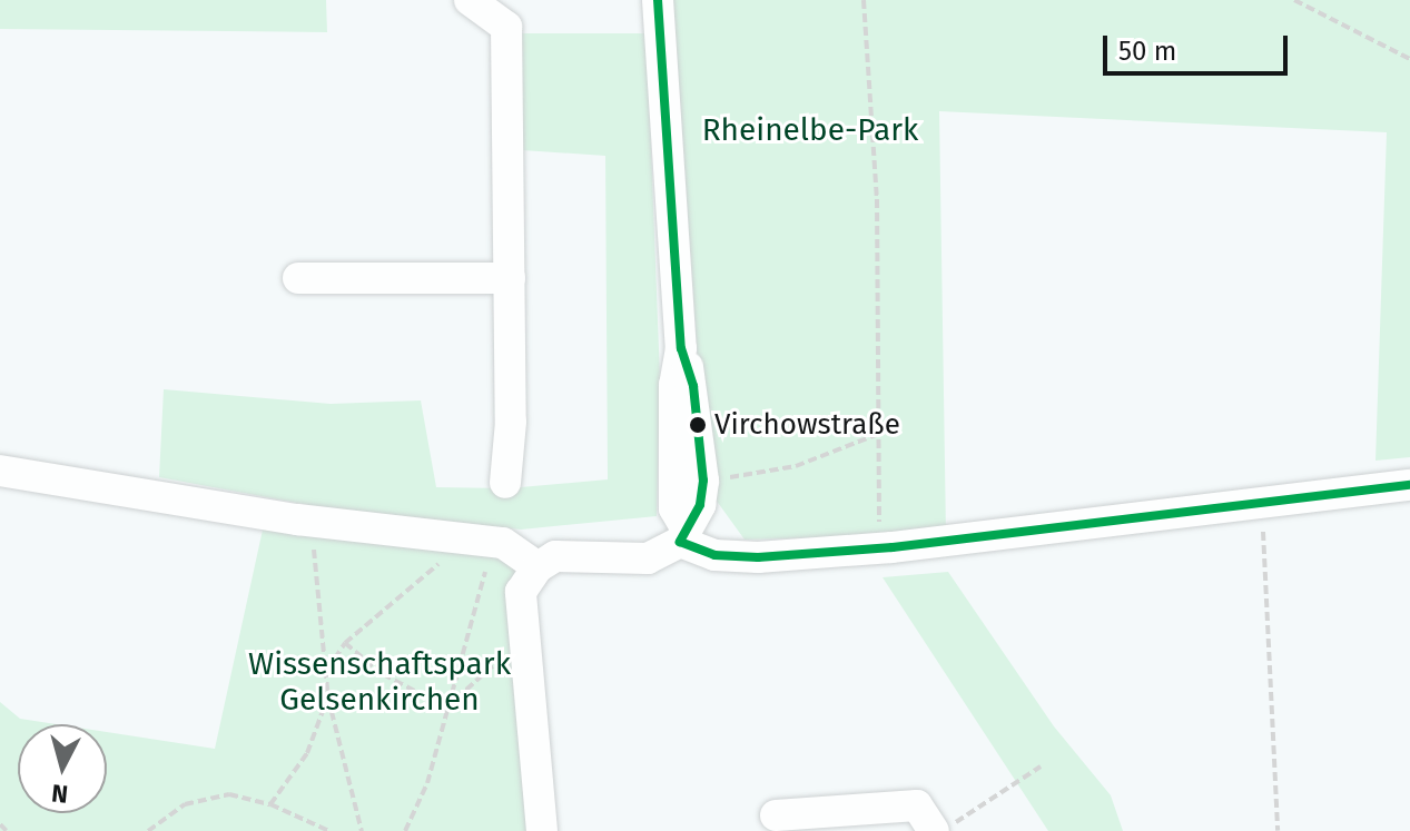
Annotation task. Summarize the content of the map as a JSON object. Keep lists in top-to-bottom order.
{
  "parks": ["Rheinelbe-Park", "Wissenschaftspark Gelsenkirchen"],
  "places": ["Virchowstraße"],
  "scale_bar": "50 m",
  "north": "bottom"
}
